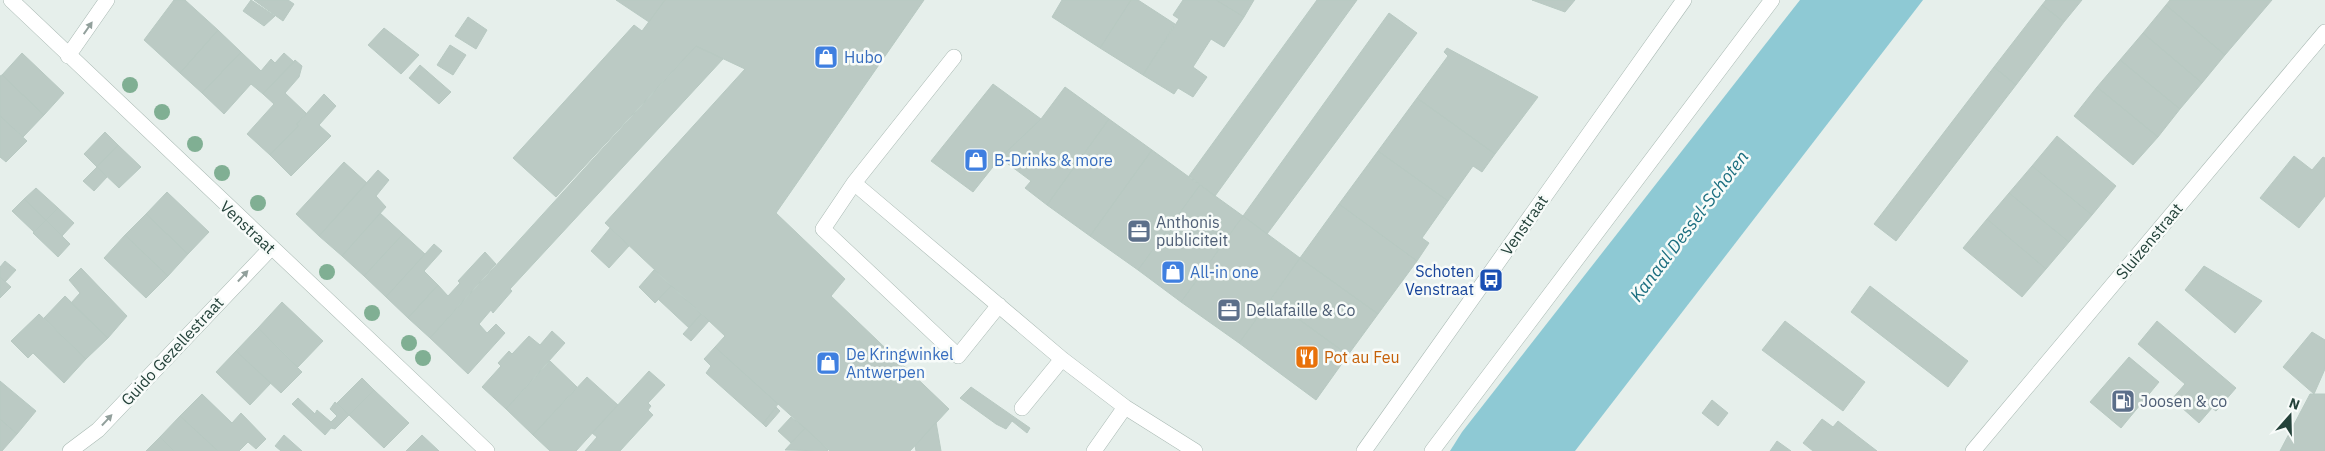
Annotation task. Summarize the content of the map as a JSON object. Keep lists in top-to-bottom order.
{
  "streets": {
    "street": ["Venstraat", "Sluizenstraat", "Guido Gezellestraat"]
  },
  "crossings": [
    ["Venstraat", "Guido Gezellestraat"]
  ],
  "one_way": ["Guido Gezellestraat"],
  "water": ["Kanaal Dessel-Schoten"],
  "places": {
    "shop": [
      "Hubo",
      "B-Drinks & more",
      "All-in one",
      "De Kringwinkel Antwerpen"
    ],
    "office": ["Anthonis publiciteit", "Dellafaille & Co"],
    "bus stop": ["Schoten Venstraat"],
    "restaurant": ["Pot au Feu"],
    "fuel station": ["Joosen & co"]
  },
  "north": "top"
}
